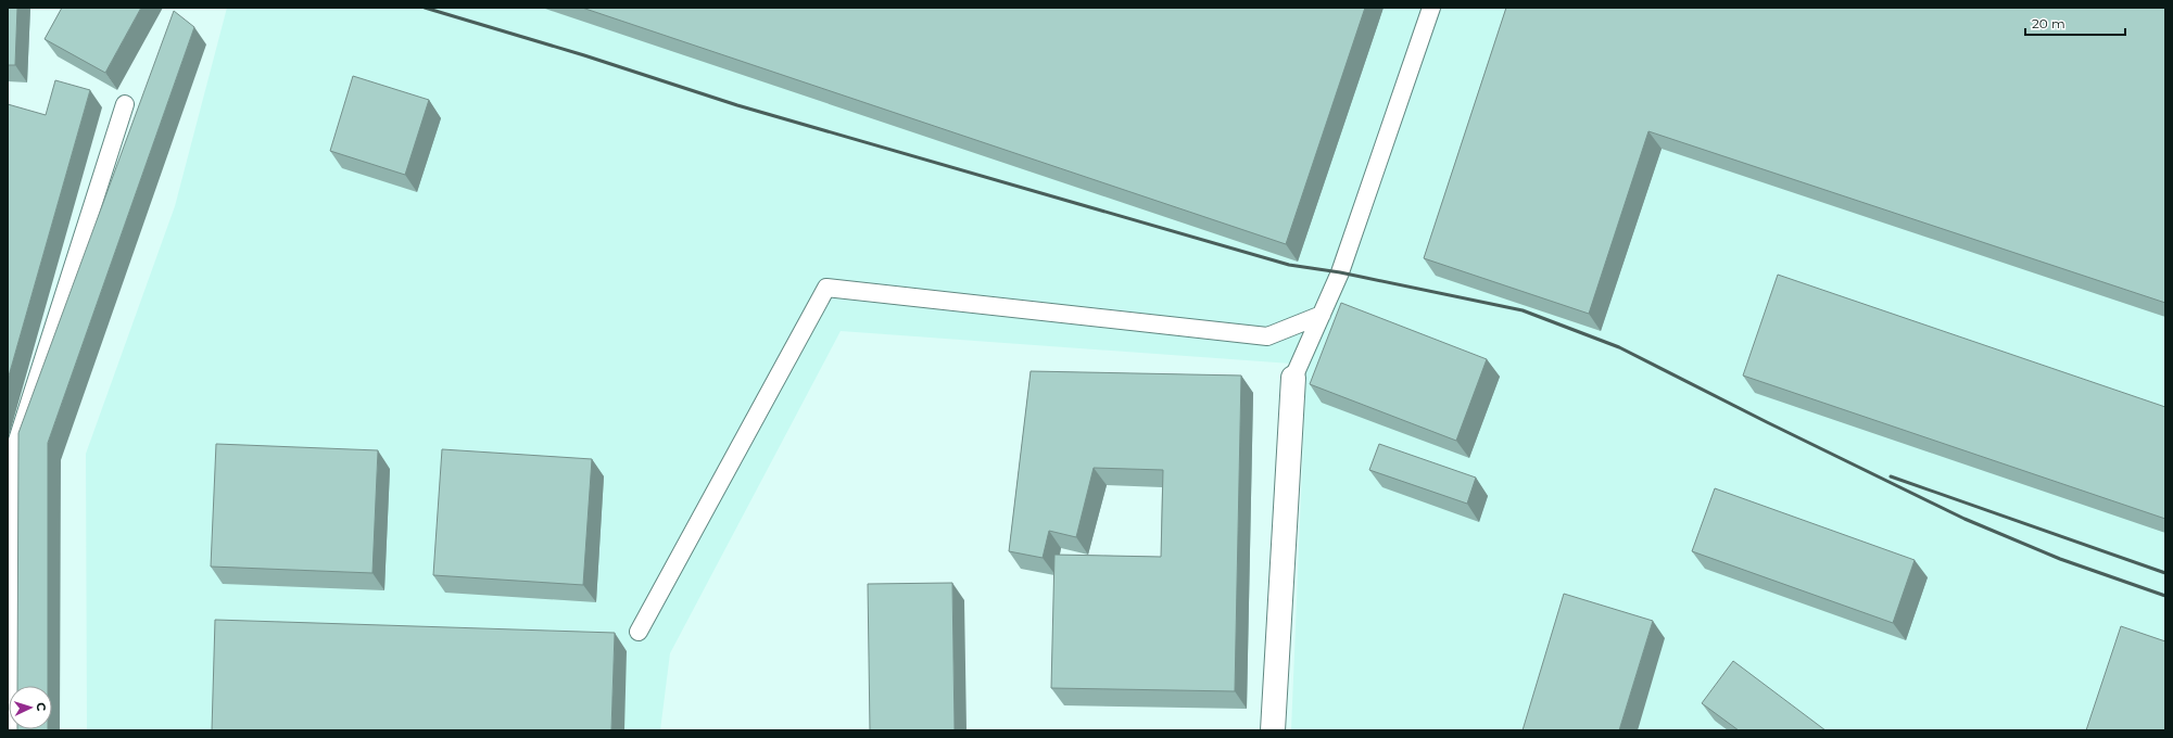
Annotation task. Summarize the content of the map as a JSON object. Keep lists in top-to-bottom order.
{
  "scale_bar": "20 m",
  "north": "right"
}
